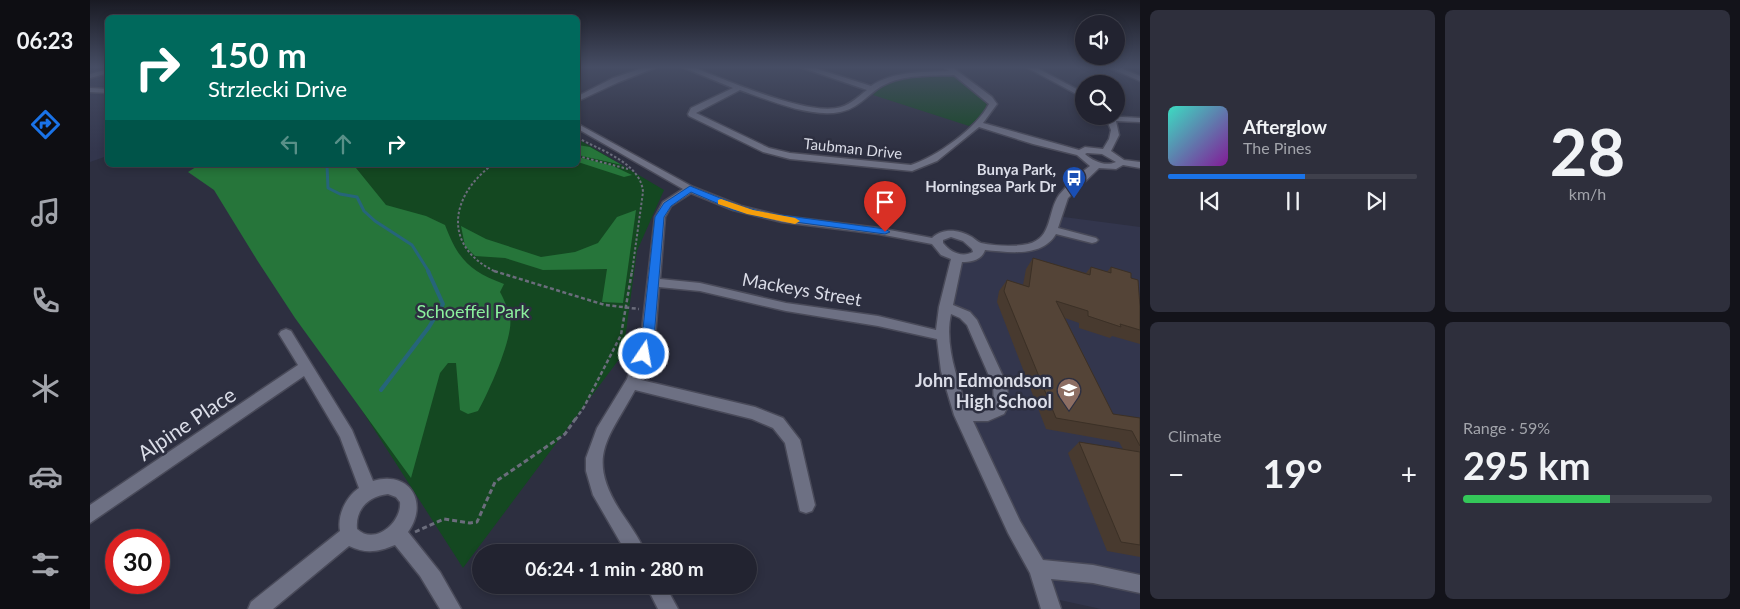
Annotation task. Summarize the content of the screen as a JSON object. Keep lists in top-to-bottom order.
{
  "streets": {
    "street": ["Taubman Drive", "Mackeys Street", "Alpine Place"]
  },
  "parks": ["Schoeffel Park"],
  "places": {
    "bus stop": ["Bunya Park, Horningsea Park Dr"],
    "school or university": ["John Edmondson High School"]
  },
  "page": {
    "tabs": "06:23",
    "tile": [
      ["28", "km/h"],
      "Climate",
      ["Range · 59%", "295 km"]
    ],
    "turn": ["150 m", "Strzlecki Drive"],
    "song": ["Afterglow", "The Pines"],
    "heat": ["−", "19°", "+"],
    "limit": "30",
    "trip": "06:24 · 1 min · 280 m"
  }
}
